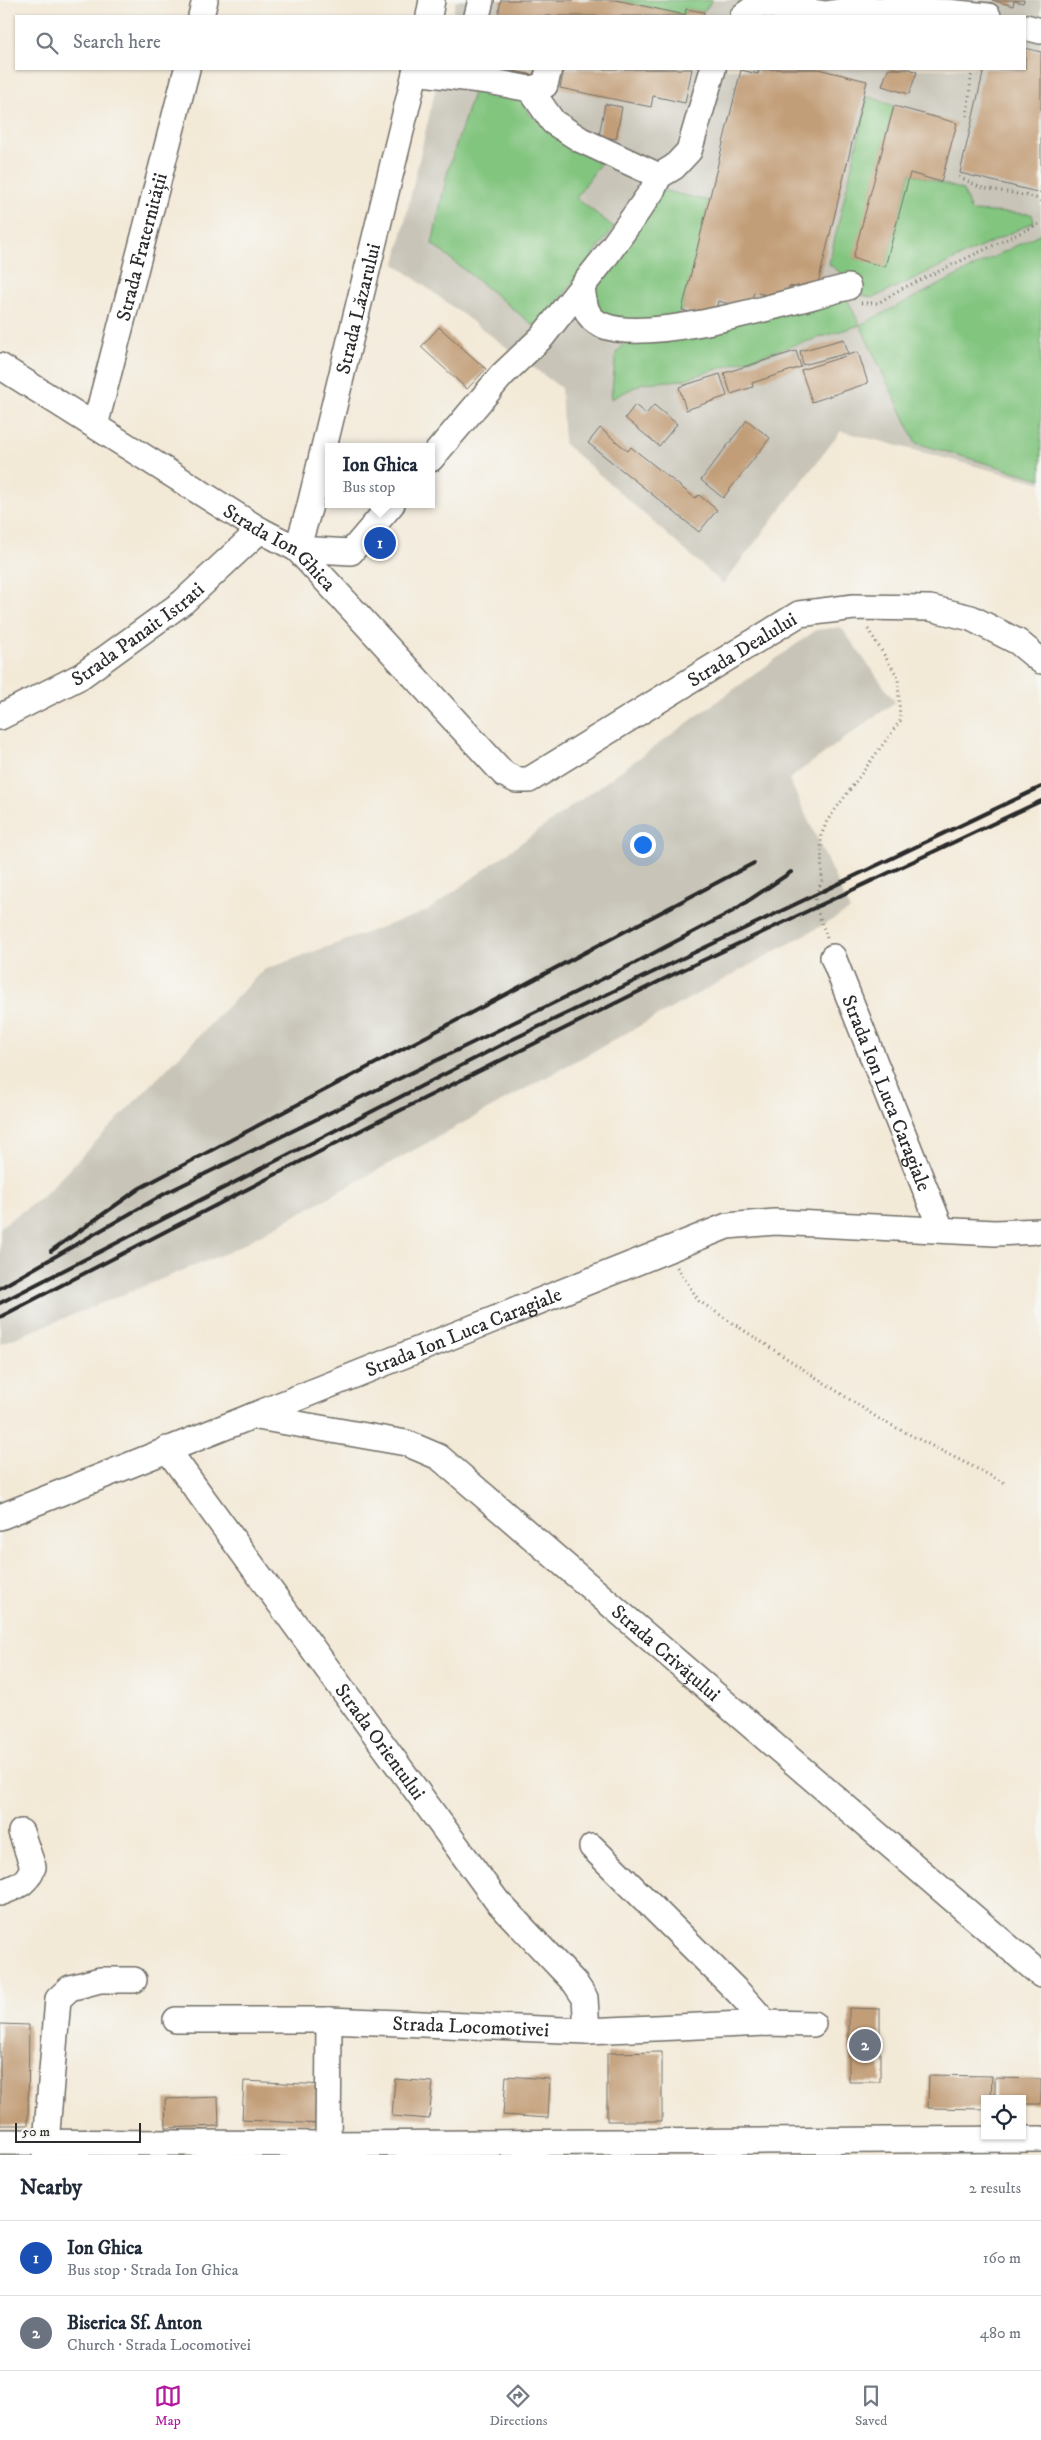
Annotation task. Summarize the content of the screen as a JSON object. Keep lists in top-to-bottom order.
{
  "streets": {
    "street": [
      "Strada Fraternității",
      "Strada Lăzarului",
      "Strada Ion Ghica",
      "Strada Panait Istrati",
      "Strada Dealului",
      "Strada Ion Luca Caragiale",
      "Strada Crivățului",
      "Strada Orientului",
      "Strada Locomotivei"
    ]
  },
  "crossings": [
    ["Strada Fraternității", "Strada Ion Ghica"],
    ["Strada Lăzarului", "Strada Ion Ghica"],
    ["Strada Ion Ghica", "Strada Panait Istrati"],
    ["Strada Ion Ghica", "Strada Dealului"],
    ["Strada Ion Luca Caragiale", "Strada Crivățului"],
    ["Strada Ion Luca Caragiale", "Strada Orientului"],
    ["Strada Orientului", "Strada Locomotivei"]
  ],
  "scale_bar": "50 m",
  "page": {
    "search": "Search here",
    "popup": ["Ion Ghica", "Bus stop"],
    "pins": ["1", "2"],
    "scale": "50 m",
    "heading": ["Nearby", "2 results"],
    "list": [
      {
        "mark": "1",
        "name": "Ion Ghica",
        "note": "Bus stop · Strada Ion Ghica",
        "value": "160 m"
      },
      {
        "mark": "2",
        "name": "Biserica Sf. Anton",
        "note": "Church · Strada Locomotivei",
        "value": "480 m"
      }
    ],
    "nav": ["Map", "Directions", "Saved"]
  }
}
